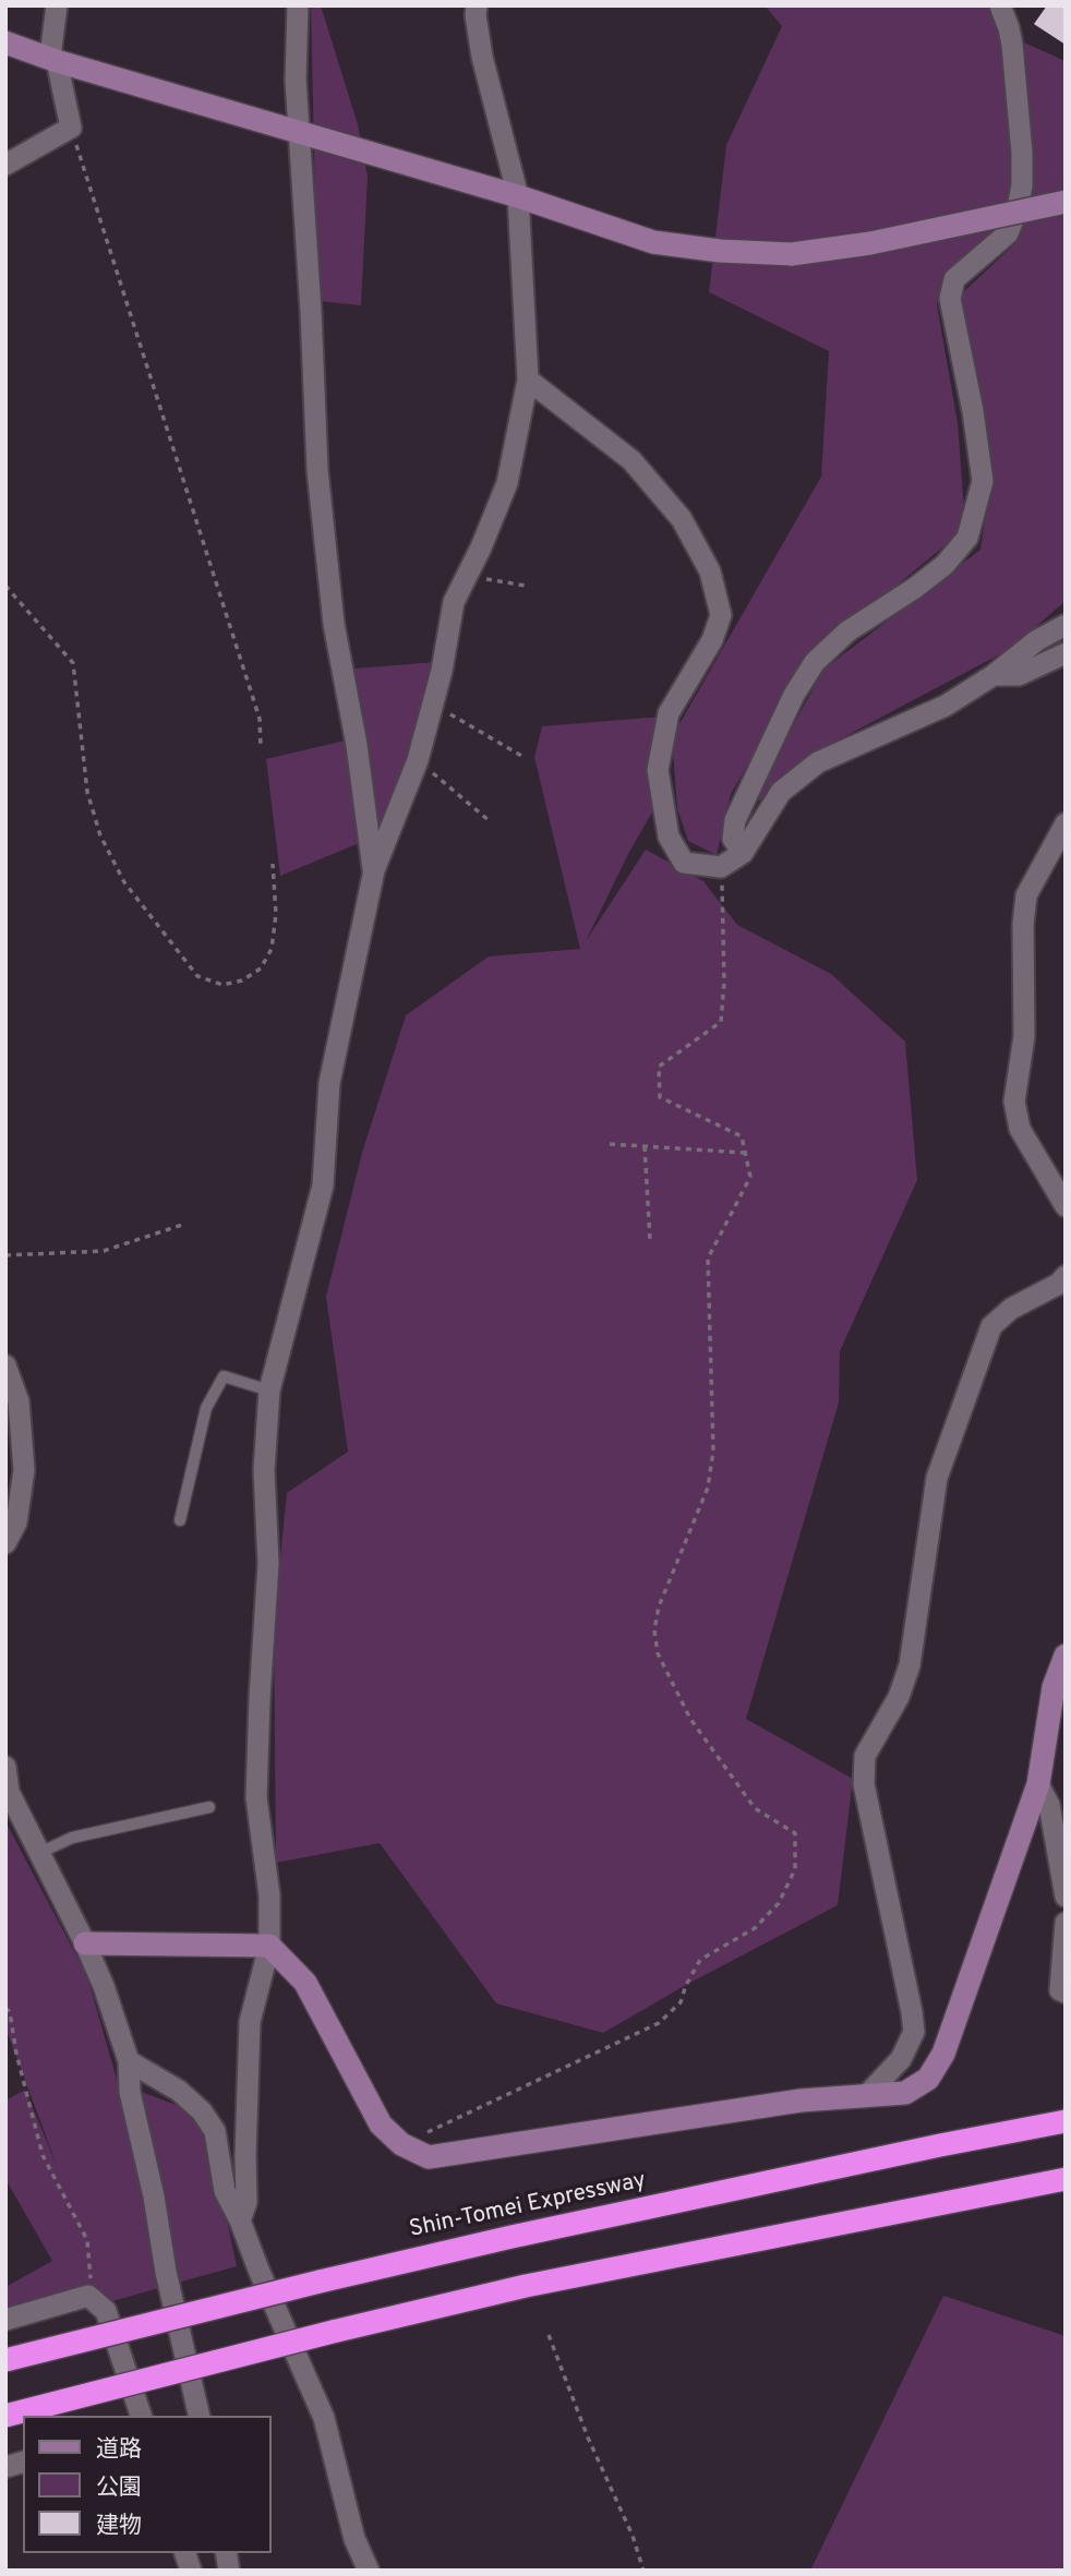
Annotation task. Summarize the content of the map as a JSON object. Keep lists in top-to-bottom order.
{
  "streets": {
    "highway": ["Shin-Tomei Expressway"]
  },
  "legend": ["道路", "公園", "建物"]
}
